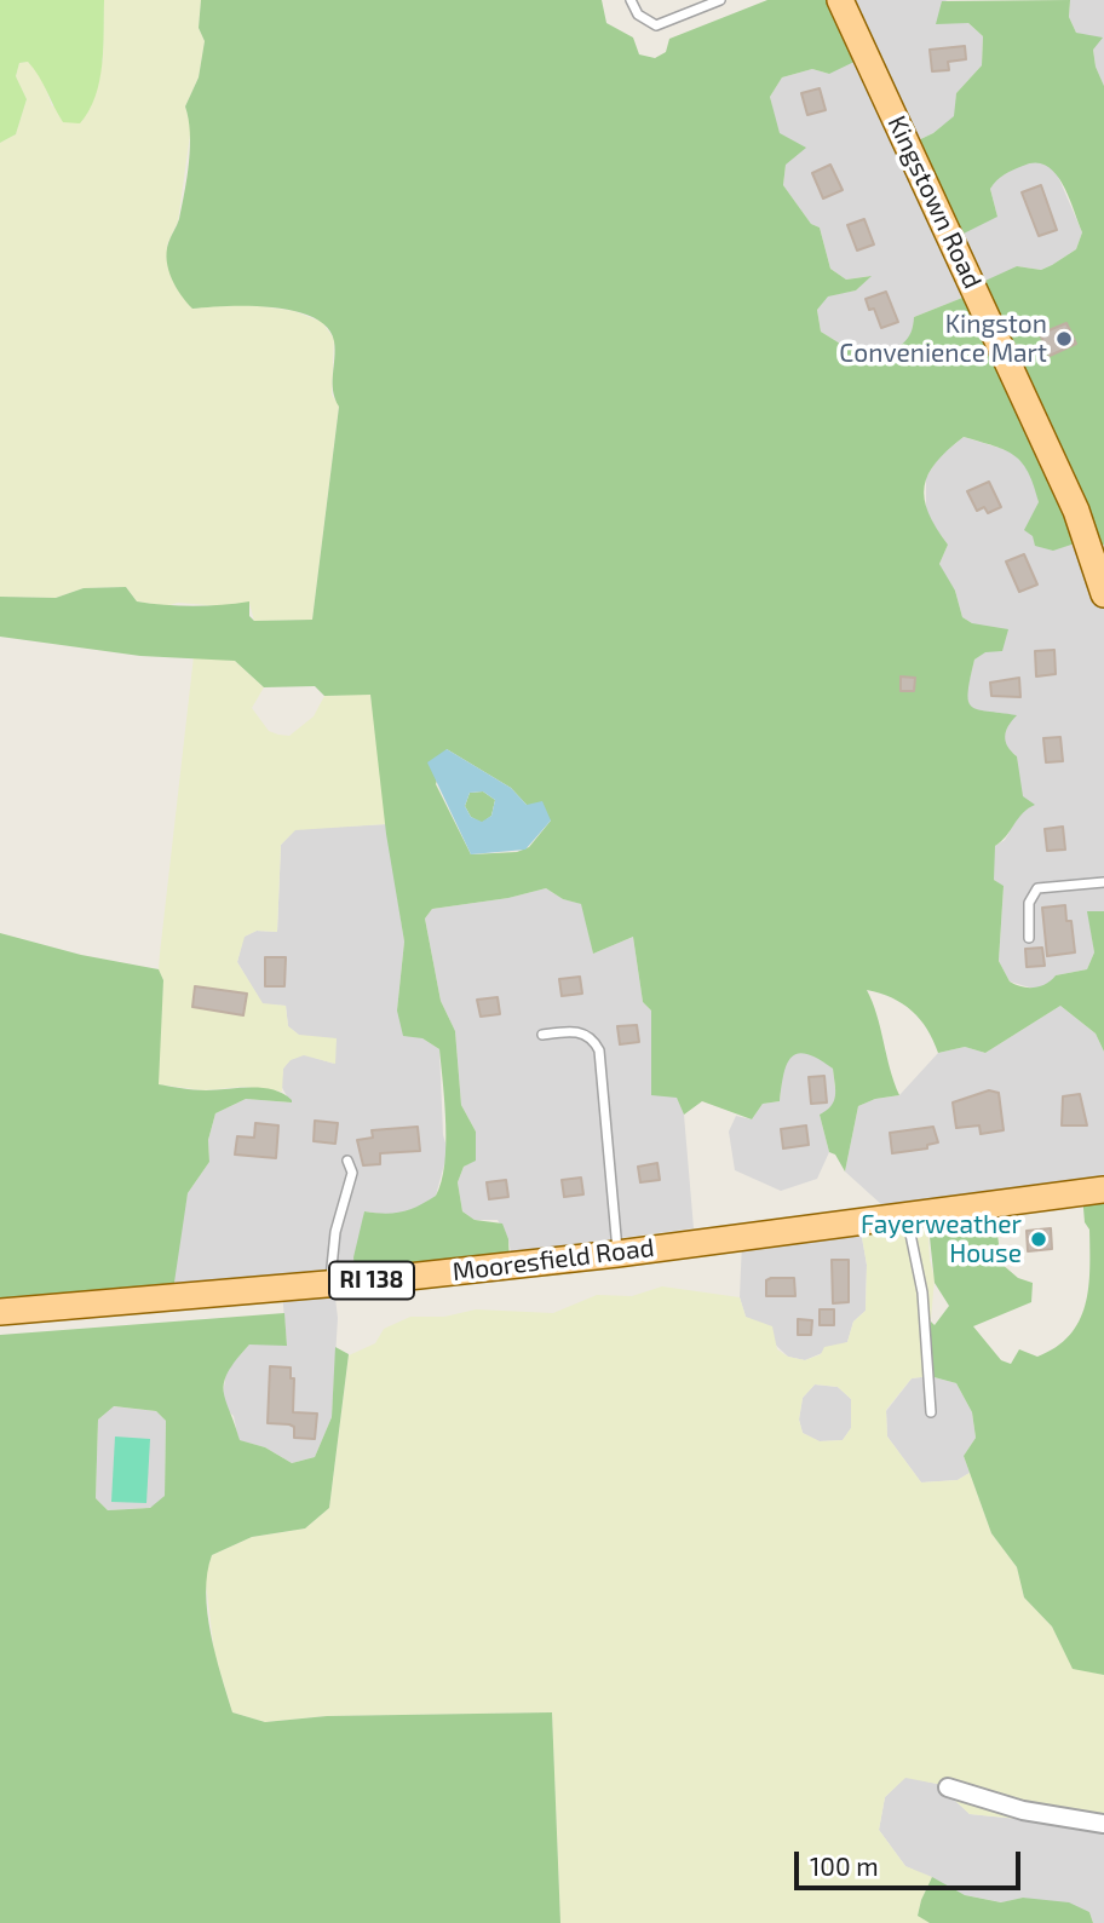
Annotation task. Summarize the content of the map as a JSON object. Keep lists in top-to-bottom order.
{
  "streets": {
    "main road": ["Kingstown Road", "Mooresfield Road", "RI 138"]
  },
  "places": ["Kingston Convenience Mart", "Fayerweather House"],
  "scale_bar": "100 m"
}
